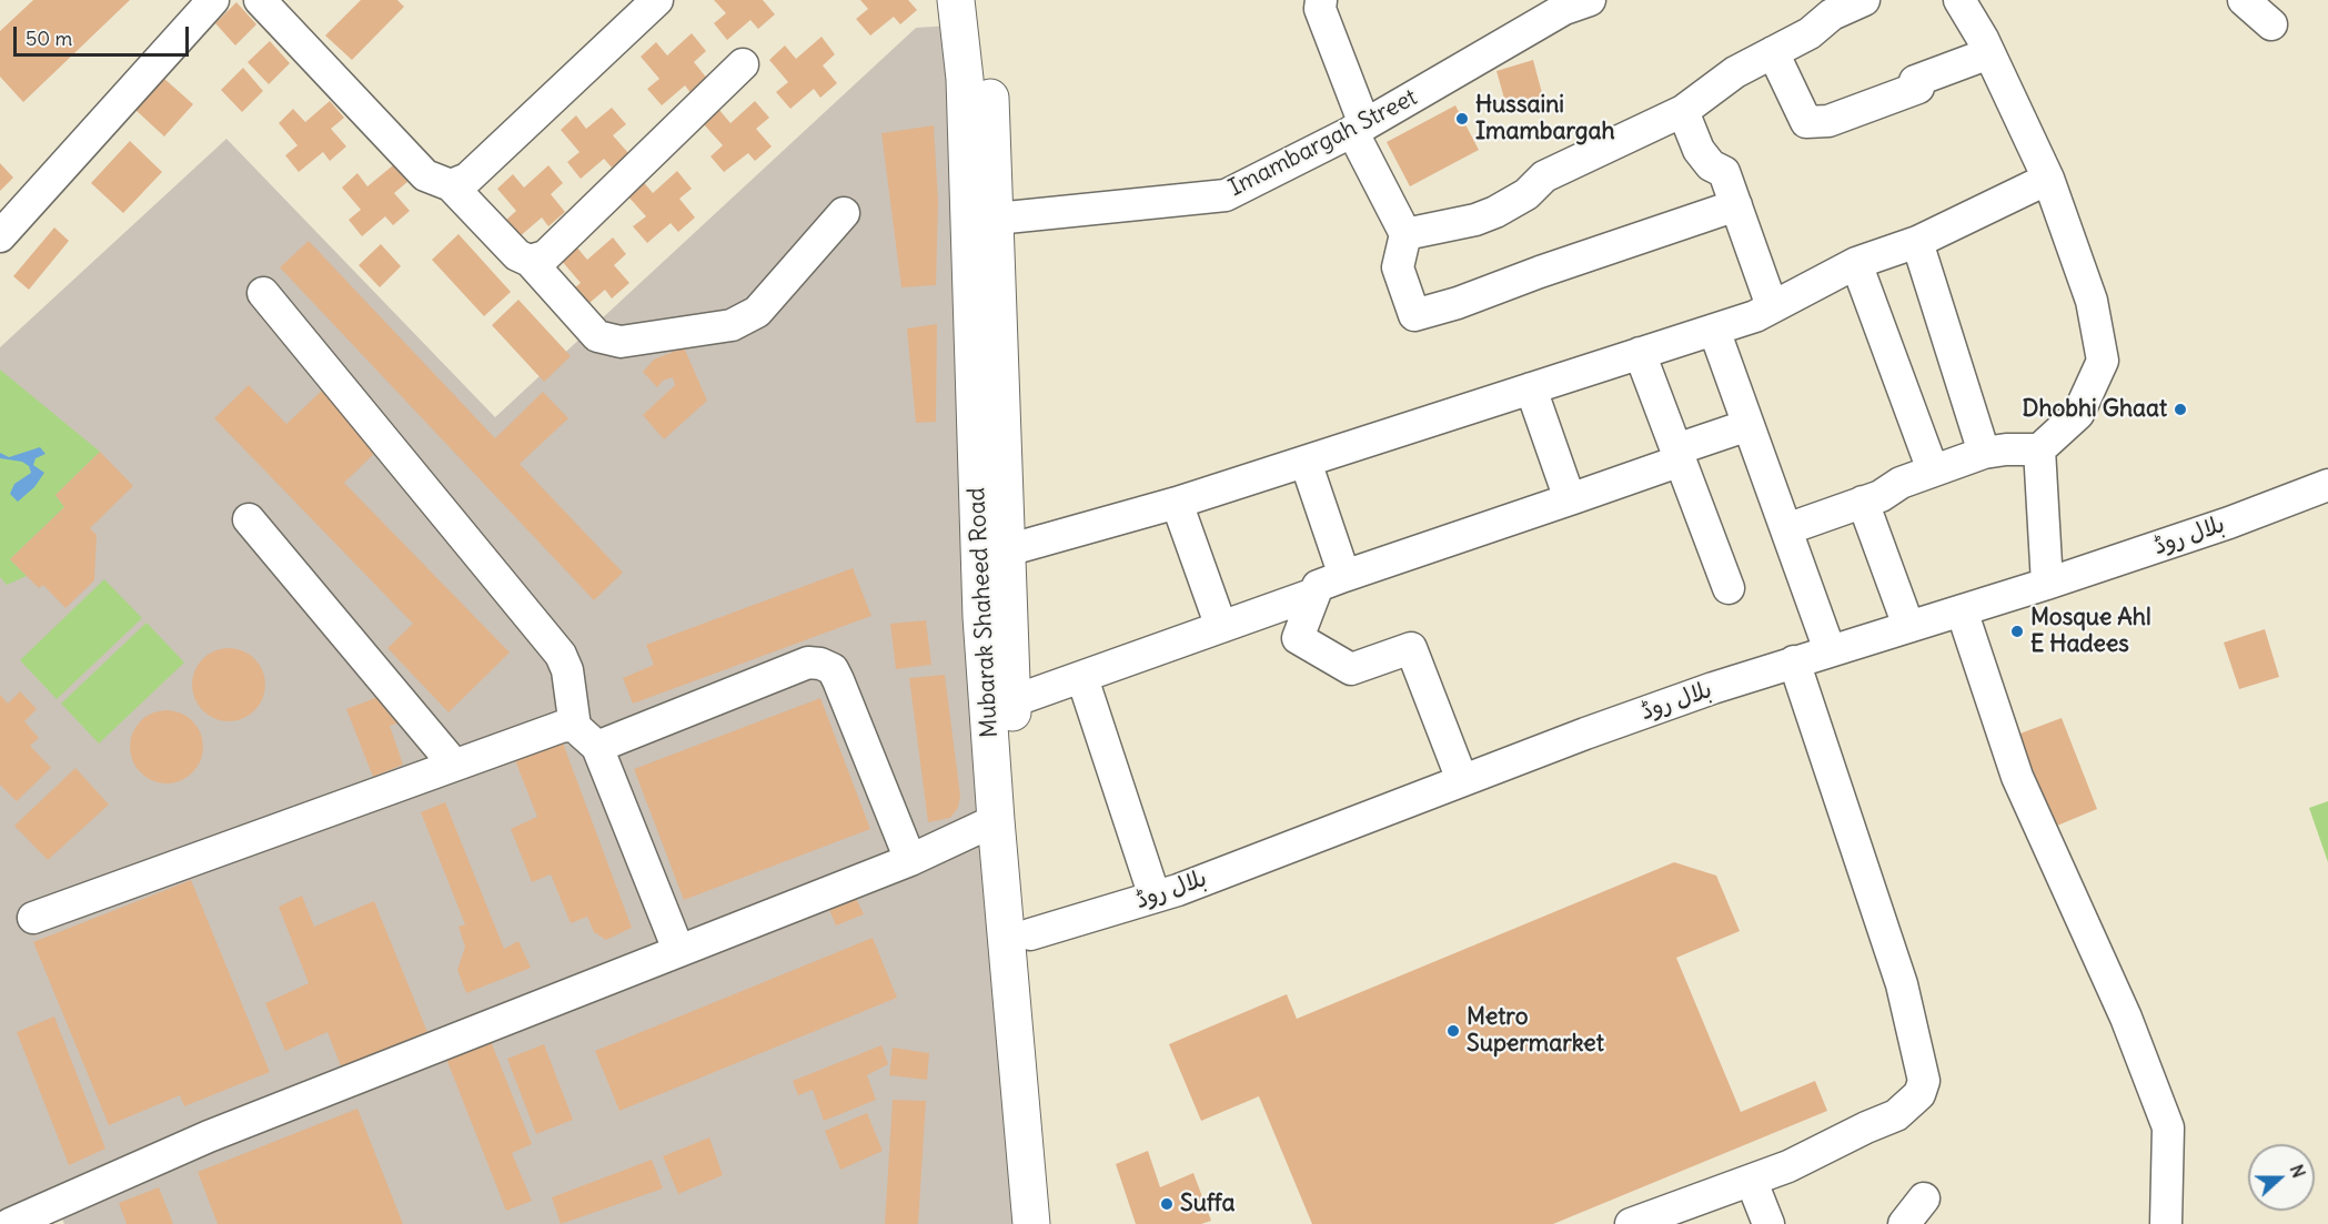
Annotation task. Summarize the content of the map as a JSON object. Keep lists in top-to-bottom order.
{
  "streets": {
    "main road": ["Mubarak Shaheed Road"],
    "street": ["Imambargah Street", "بلال روڈ"]
  },
  "crossings": [
    ["Imambargah Street", "Mubarak Shaheed Road"],
    ["بلال روڈ", "Mubarak Shaheed Road"]
  ],
  "places": [
    "Hussaini Imambargah",
    "Dhobhi Ghaat",
    "Mosque Ahl E Hadees",
    "Metro Supermarket",
    "Suffa"
  ],
  "scale_bar": "50 m",
  "north": "right"
}
